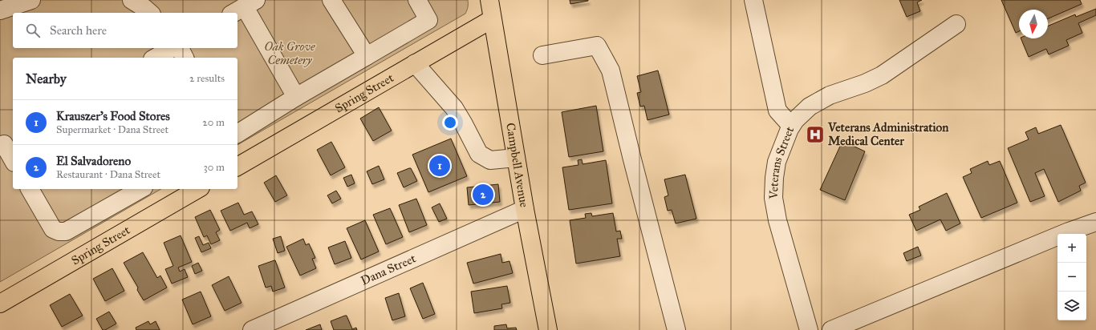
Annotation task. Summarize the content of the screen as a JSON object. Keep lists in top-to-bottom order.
{
  "streets": {
    "main road": ["Spring Street", "Campbell Avenue"],
    "street": ["Veterans Street", "Dana Street"]
  },
  "crossings": [
    ["Spring Street", "Campbell Avenue"],
    ["Campbell Avenue", "Dana Street"]
  ],
  "parks": ["Oak Grove Cemetery"],
  "places": {
    "hospital": ["Veterans Administration Medical Center"]
  },
  "north": "bottom",
  "page": {
    "search": "Search here",
    "heading": ["Nearby", "2 results"],
    "list": [
      {
        "mark": "1",
        "name": "Krauszer's Food Stores",
        "note": "Supermarket · Dana Street",
        "value": "20 m"
      },
      {
        "mark": "2",
        "name": "El Salvadoreno",
        "note": "Restaurant · Dana Street",
        "value": "30 m"
      }
    ],
    "pins": ["1", "2"],
    "map_buttons": ["+", "−"]
  }
}
